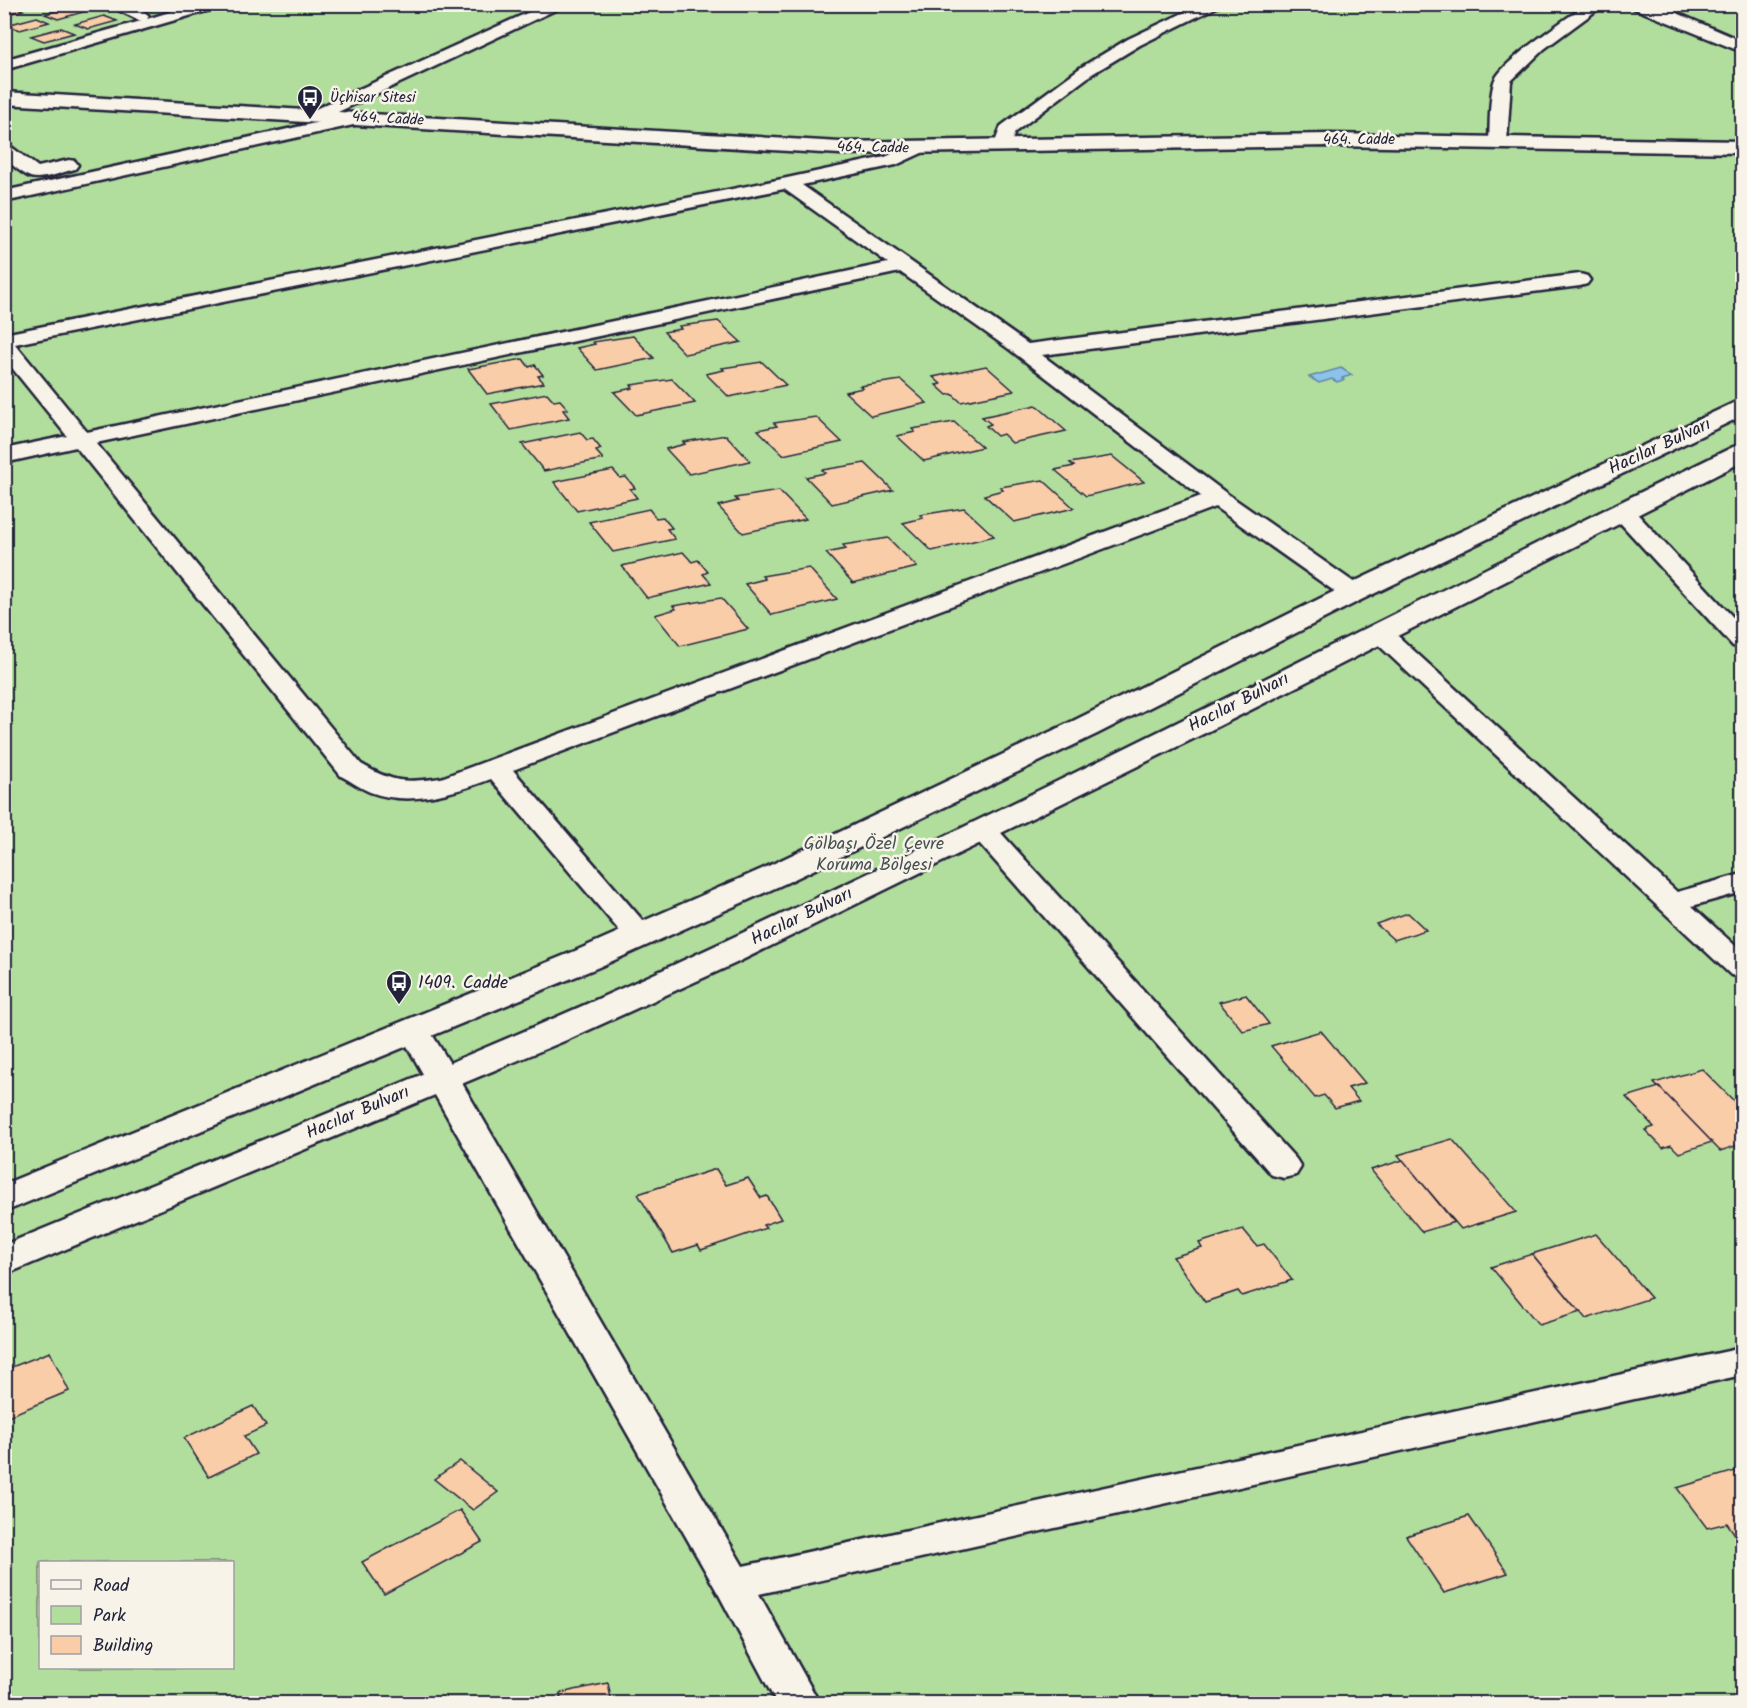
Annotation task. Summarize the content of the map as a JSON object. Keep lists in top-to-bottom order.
{
  "streets": {
    "main road": ["464. Cadde", "Hacılar Bulvarı"]
  },
  "parks": ["Gölbaşı Özel Çevre Koruma Bölgesi"],
  "places": {
    "bus stop": ["Üçhisar Sitesi", "1409. Cadde"]
  },
  "legend": ["Road", "Park", "Building"]
}
